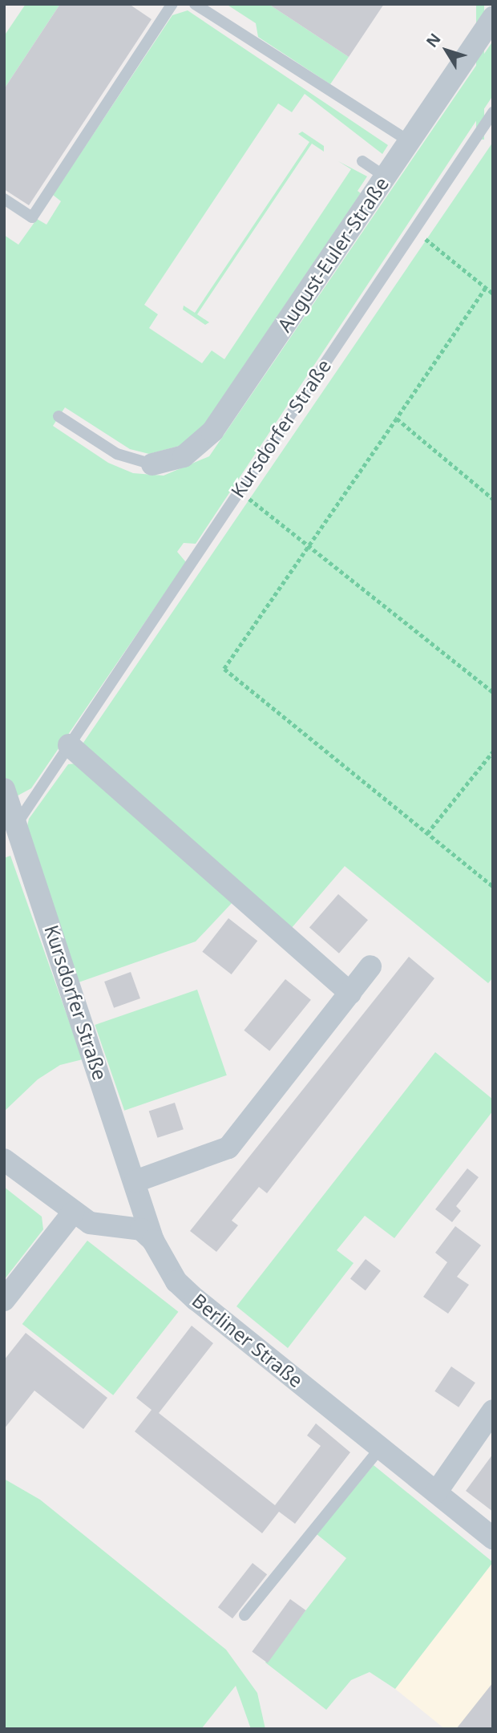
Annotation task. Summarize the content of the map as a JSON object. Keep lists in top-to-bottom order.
{
  "streets": {
    "street": ["August-Euler-Straße", "Kursdorfer Straße", "Berliner Straße"]
  },
  "crossings": [
    ["Kursdorfer Straße", "Berliner Straße"]
  ],
  "north": "top left"
}
